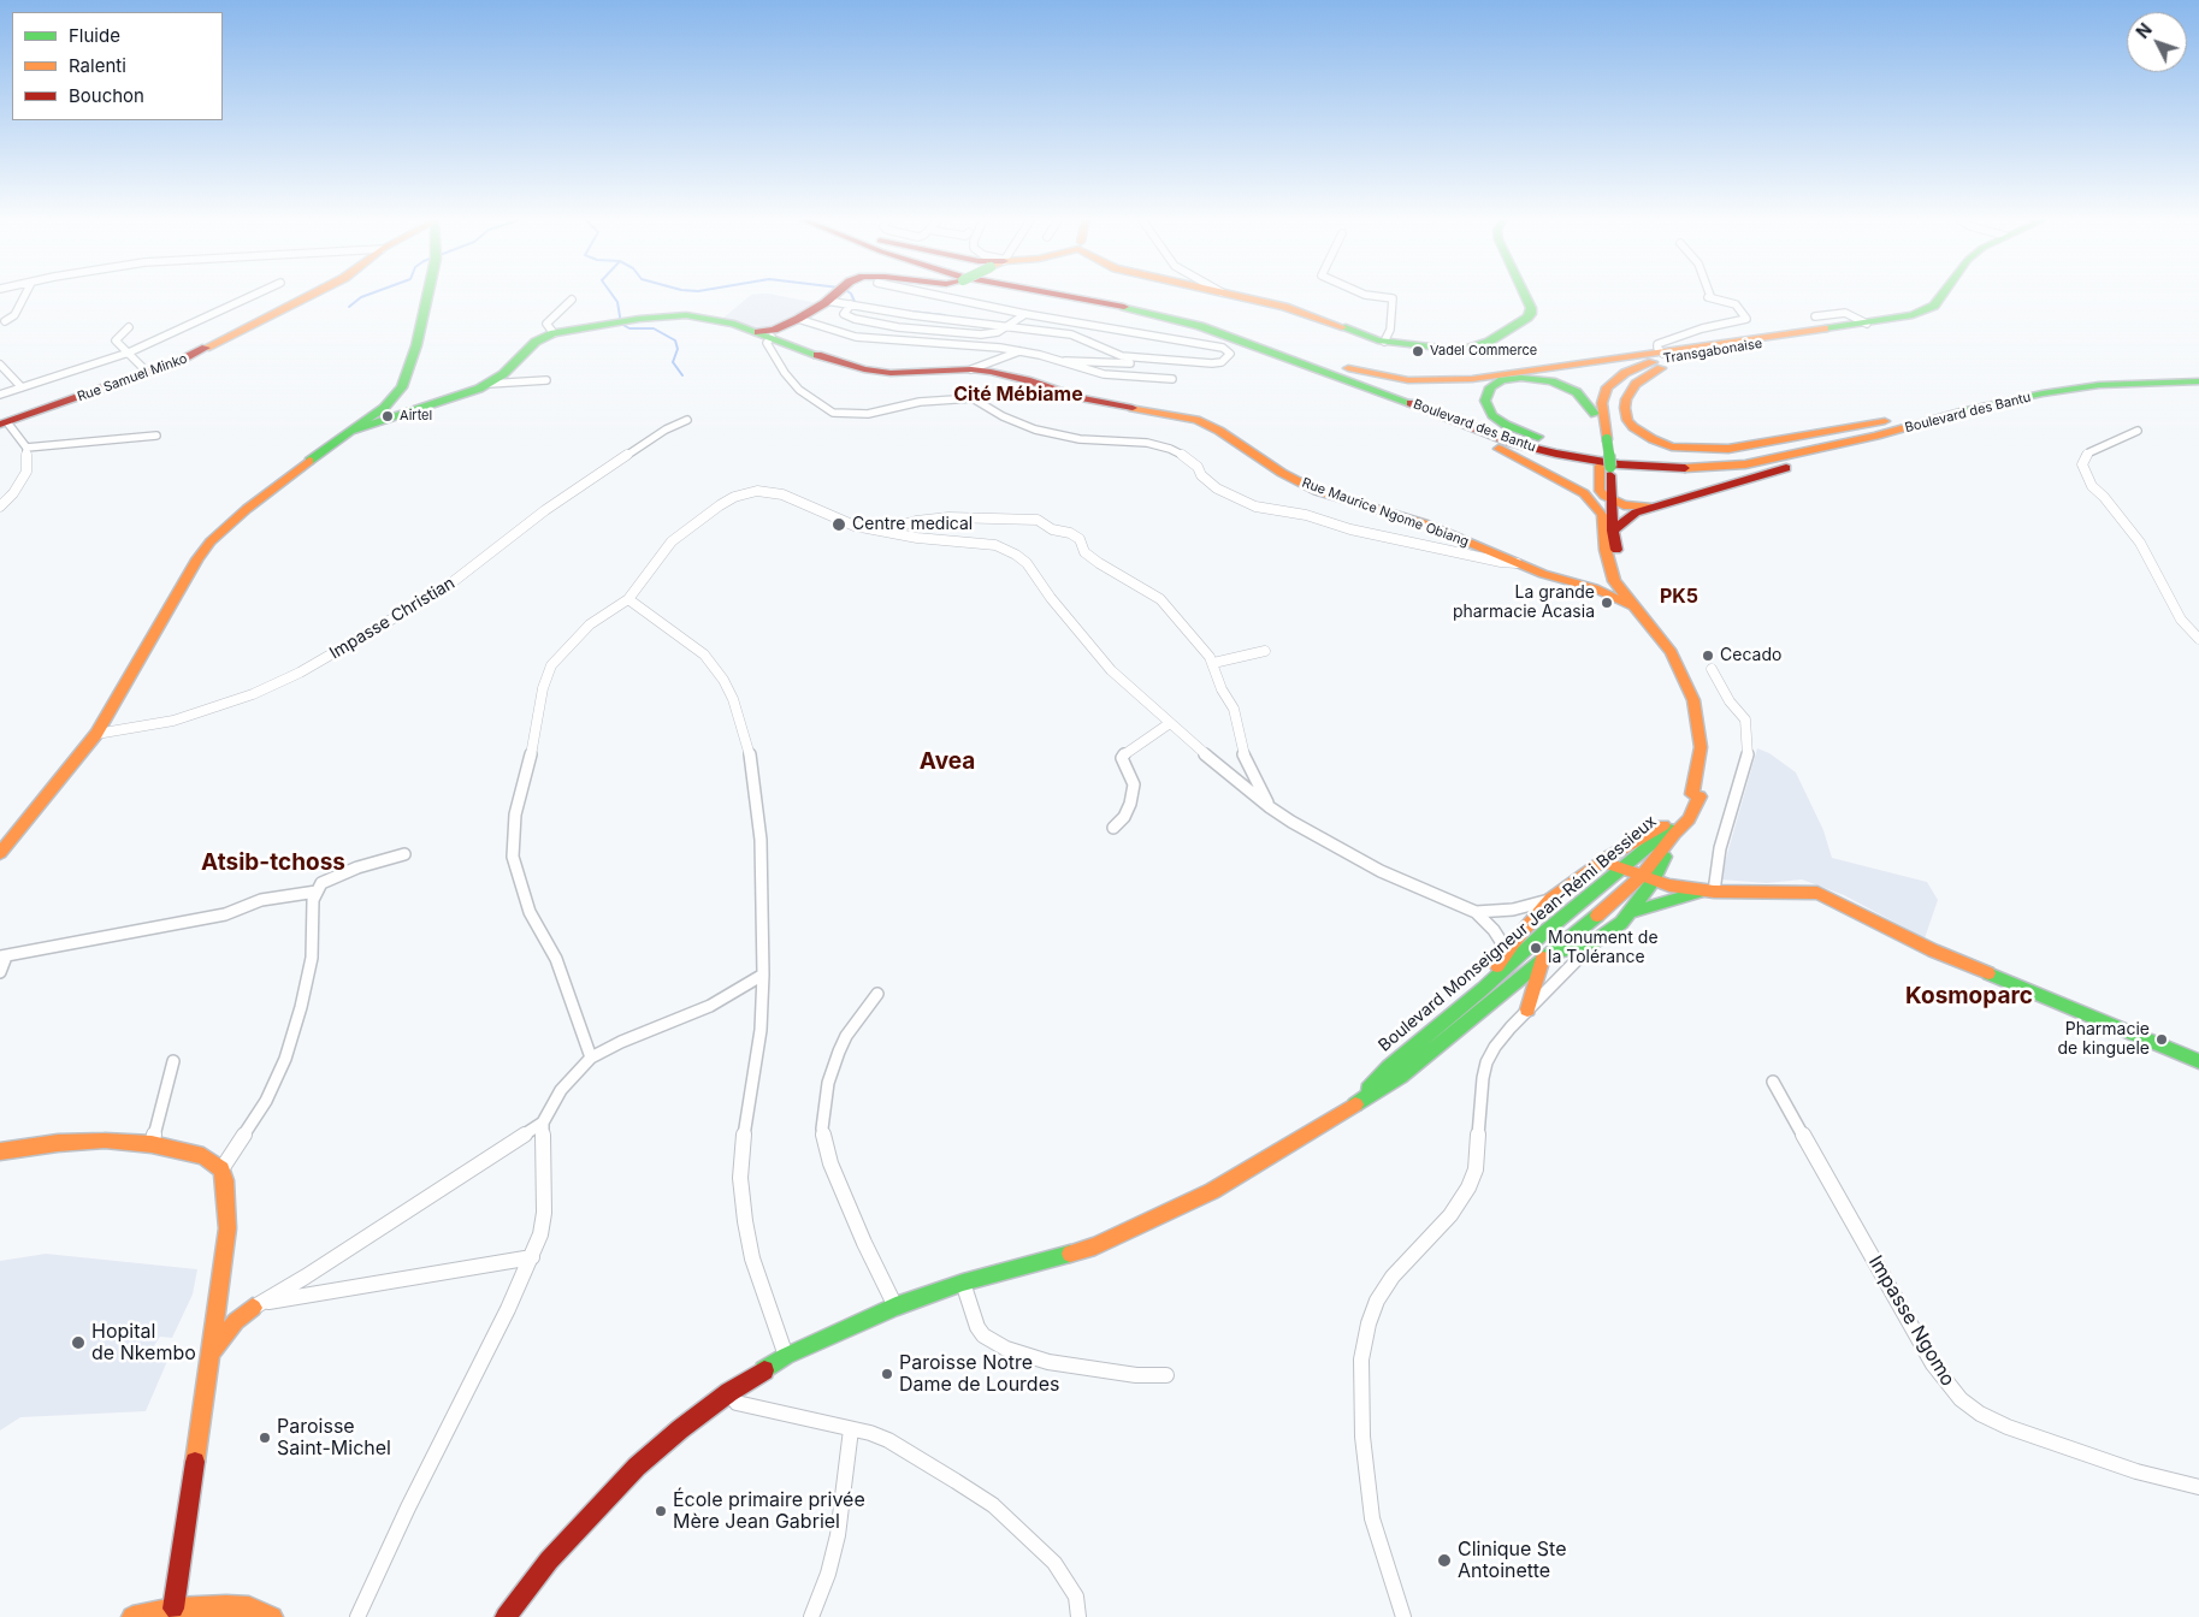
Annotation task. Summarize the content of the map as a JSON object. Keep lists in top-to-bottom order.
{
  "streets": {
    "main road": [
      "Transgabonaise",
      "Rue Samuel Minko",
      "Boulevard des Bantu",
      "Rue Maurice Ngome Obiang",
      "Boulevard Monseigneur Jean-Rémi Bessieux"
    ],
    "street": ["Impasse Christian", "Impasse Ngomo"]
  },
  "crossings": [
    ["Transgabonaise", "Boulevard Monseigneur Jean-Rémi Bessieux"]
  ],
  "districts": [
    "Cité Mébiame",
    "PK5",
    "Avea",
    "Atsib-tchoss",
    "Kosmoparc"
  ],
  "places": [
    "Vadel Commerce",
    "Airtel",
    "Centre medical",
    "La grande pharmacie Acasia",
    "Cecado",
    "Monument de la Tolérance",
    "Pharmacie de kinguele",
    "Hopital de Nkembo",
    "Paroisse Notre Dame de Lourdes",
    "Paroisse Saint-Michel",
    "École primaire privée Mère Jean Gabriel",
    "Clinique Ste Antoinette"
  ],
  "legend": ["Fluide", "Ralenti", "Bouchon"],
  "north": "top left"
}
